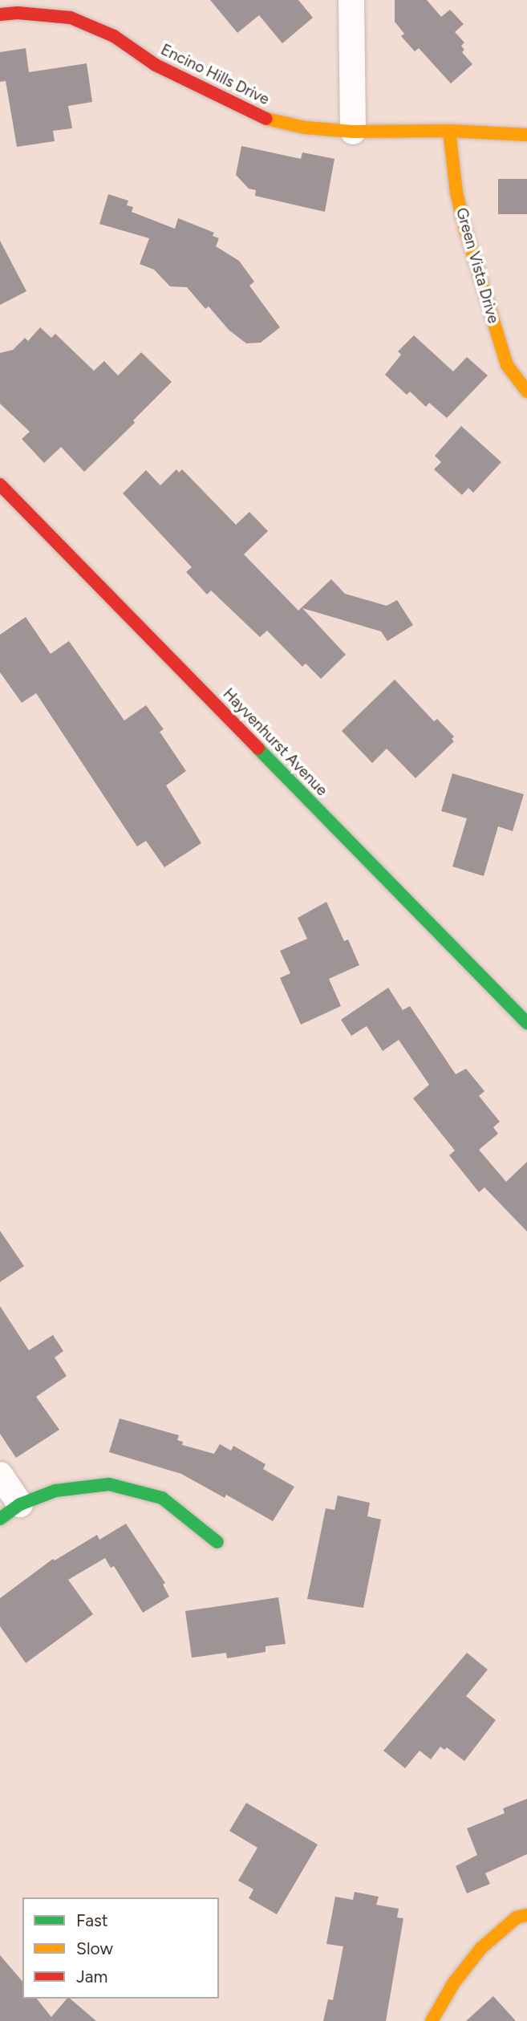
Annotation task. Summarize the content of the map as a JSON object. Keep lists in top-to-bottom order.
{
  "streets": {
    "main road": ["Encino Hills Drive", "Green Vista Drive", "Hayvenhurst Avenue"]
  },
  "crossings": [
    ["Encino Hills Drive", "Green Vista Drive"]
  ],
  "legend": ["Fast", "Slow", "Jam"]
}
